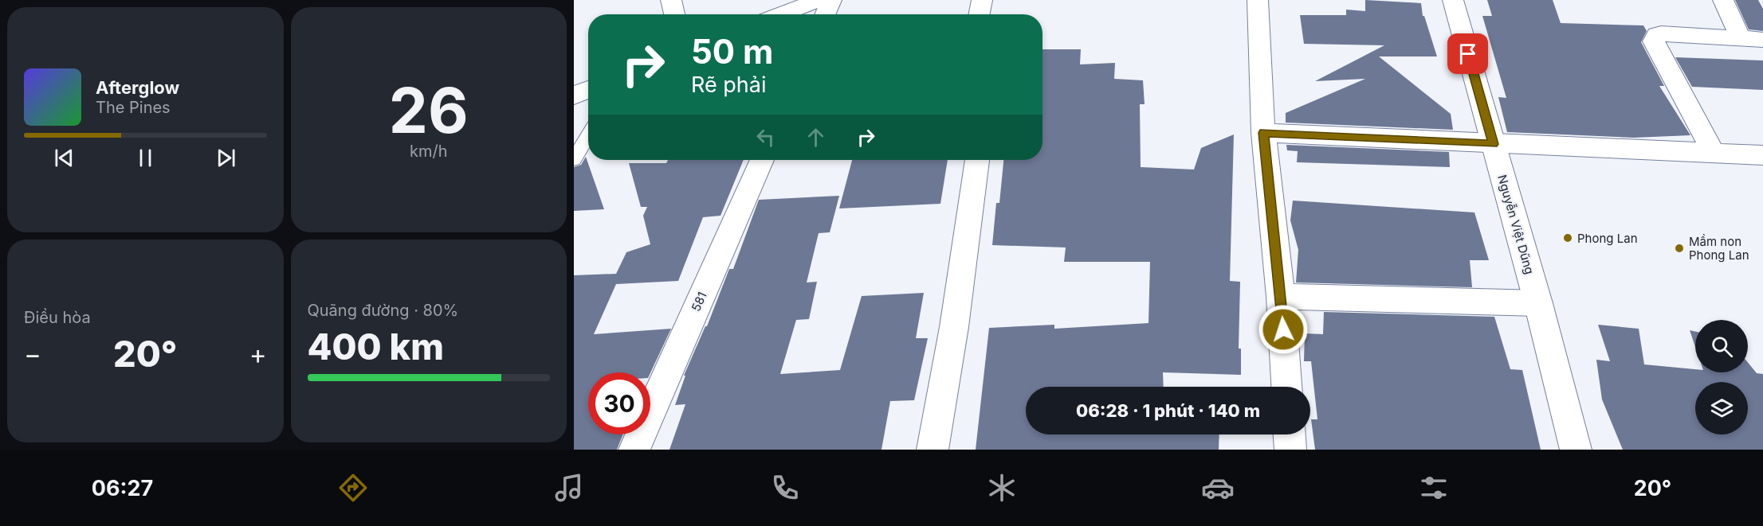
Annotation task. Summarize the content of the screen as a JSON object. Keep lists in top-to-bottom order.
{
  "streets": {
    "street": ["Nguyễn Việt Dũng", "581"]
  },
  "places": ["Phong Lan", "Mầm non Phong Lan"],
  "page": {
    "tile": [
      ["26", "km/h"],
      "Điều hòa",
      ["Quãng đường · 80%", "400 km"]
    ],
    "turn": ["50 m", "Rẽ phải"],
    "song": ["Afterglow", "The Pines"],
    "heat": ["−", "20°", "+"],
    "limit": "30",
    "trip": "06:28 · 1 phút · 140 m",
    "tabs": ["06:27", "20°"]
  }
}
